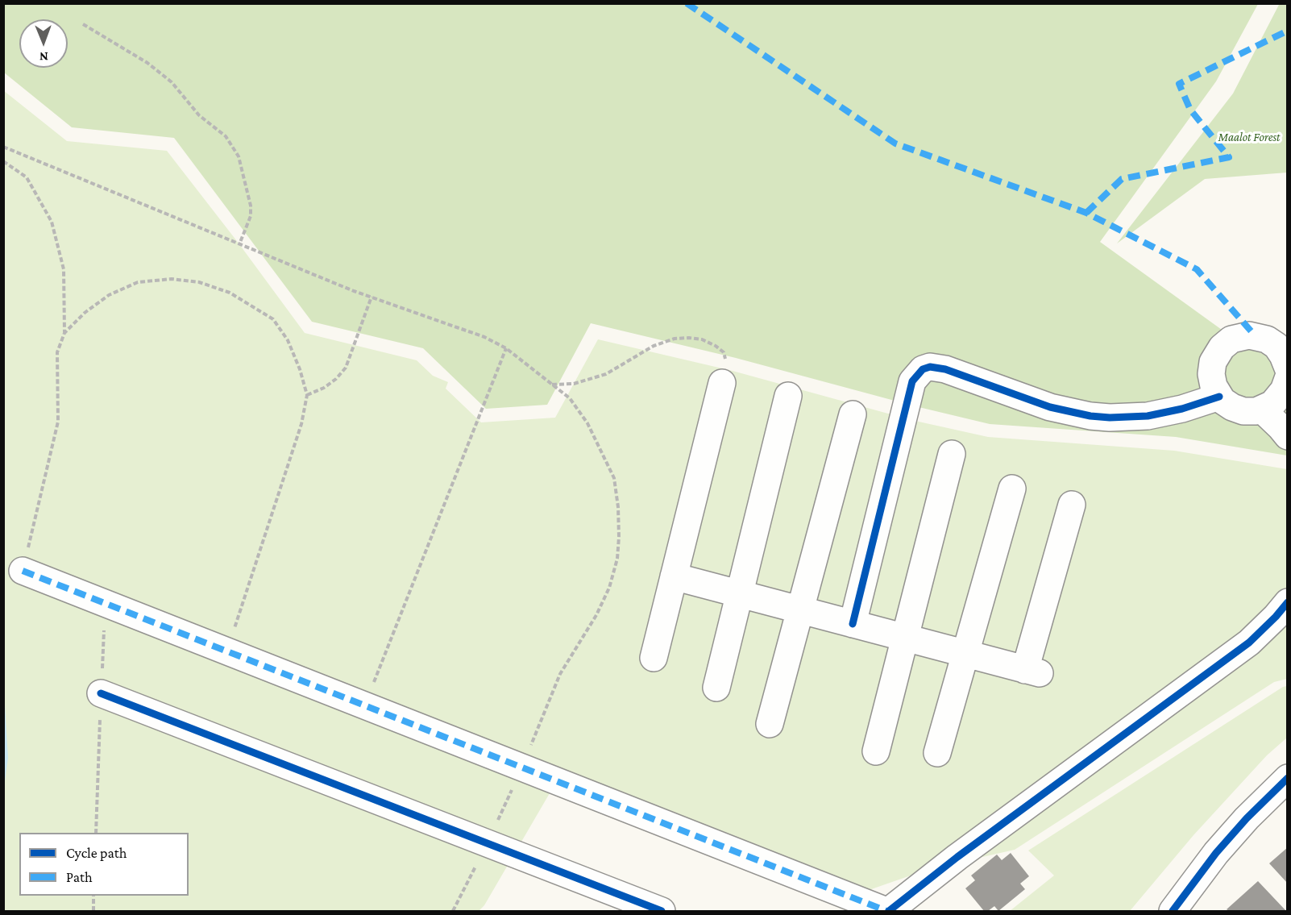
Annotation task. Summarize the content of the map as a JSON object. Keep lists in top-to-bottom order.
{
  "parks": ["Maalot Forest"],
  "legend": ["Cycle path", "Path"],
  "north": "bottom"
}
